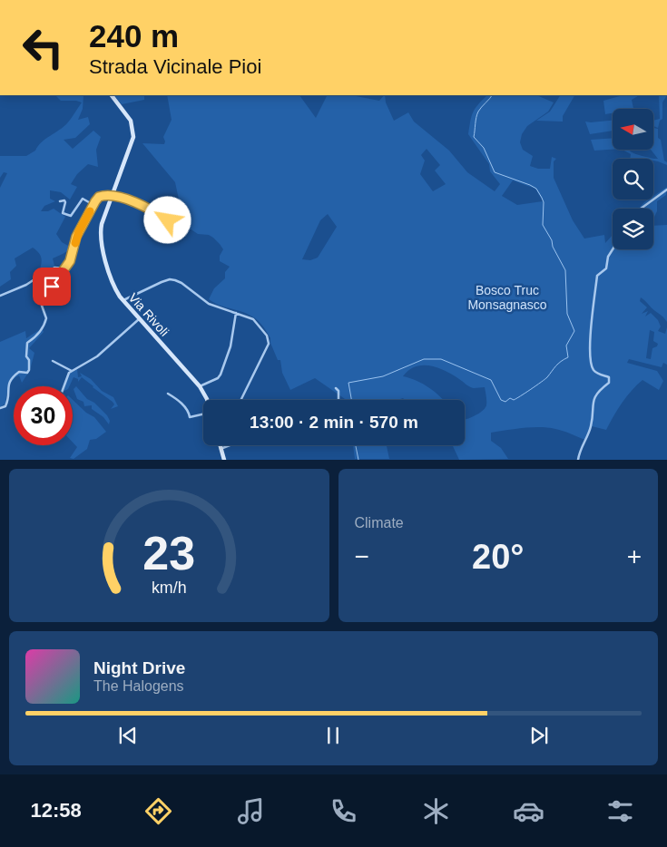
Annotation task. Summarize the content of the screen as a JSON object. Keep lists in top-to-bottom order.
{
  "streets": {
    "street": ["Via Rivoli"]
  },
  "parks": ["Bosco Truc Monsagnasco"],
  "north": "left",
  "page": {
    "turn": ["240 m", "Strada Vicinale Pioi"],
    "limit": "30",
    "trip": "13:00 · 2 min · 570 m",
    "tile": "Climate",
    "heat": ["−", "20°", "+"],
    "song": ["Night Drive", "The Halogens"],
    "tabs": "12:58",
    "gauge": ["23", "km/h"]
  }
}
